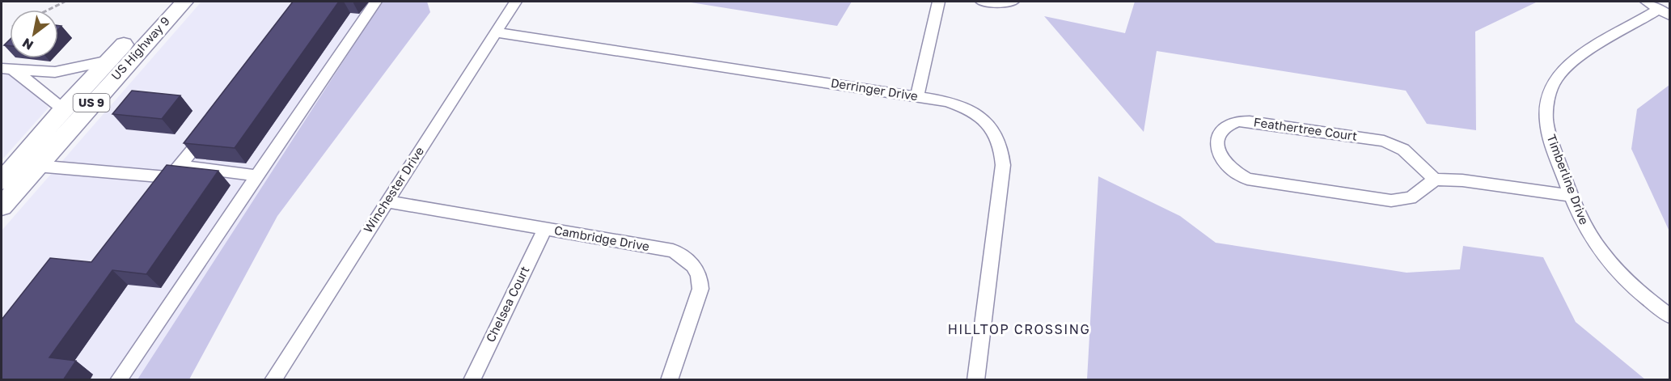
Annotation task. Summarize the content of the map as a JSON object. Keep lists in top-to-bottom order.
{
  "streets": {
    "highway": ["US Highway 9", "US 9"],
    "street": [
      "Derringer Drive",
      "Feathertree Court",
      "Timberline Drive",
      "Winchester Drive",
      "Cambridge Drive",
      "Chelsea Court"
    ]
  },
  "crossings": [
    ["Derringer Drive", "Winchester Drive"],
    ["Winchester Drive", "Cambridge Drive"],
    ["Cambridge Drive", "Chelsea Court"]
  ],
  "districts": ["HILLTOP CROSSING"],
  "north": "bottom left"
}
